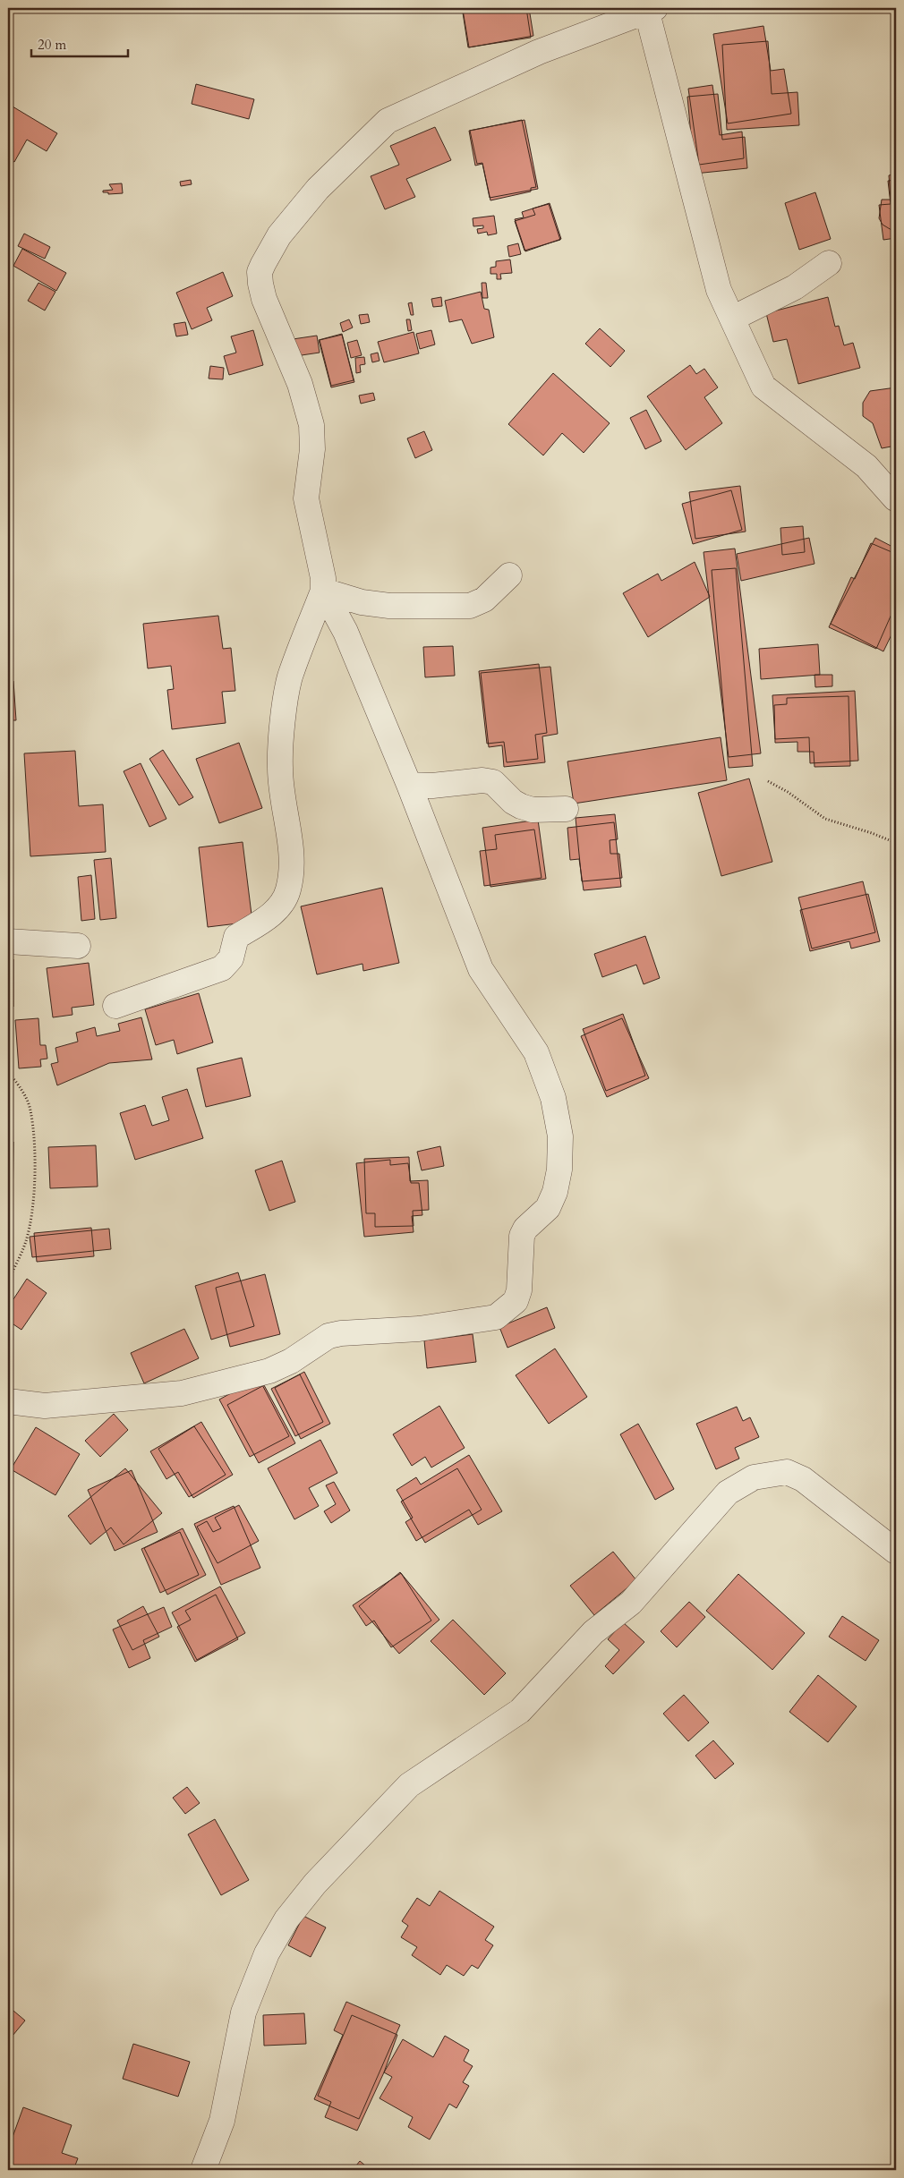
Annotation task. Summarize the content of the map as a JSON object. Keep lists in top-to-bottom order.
{
  "scale_bar": "20 m"
}
